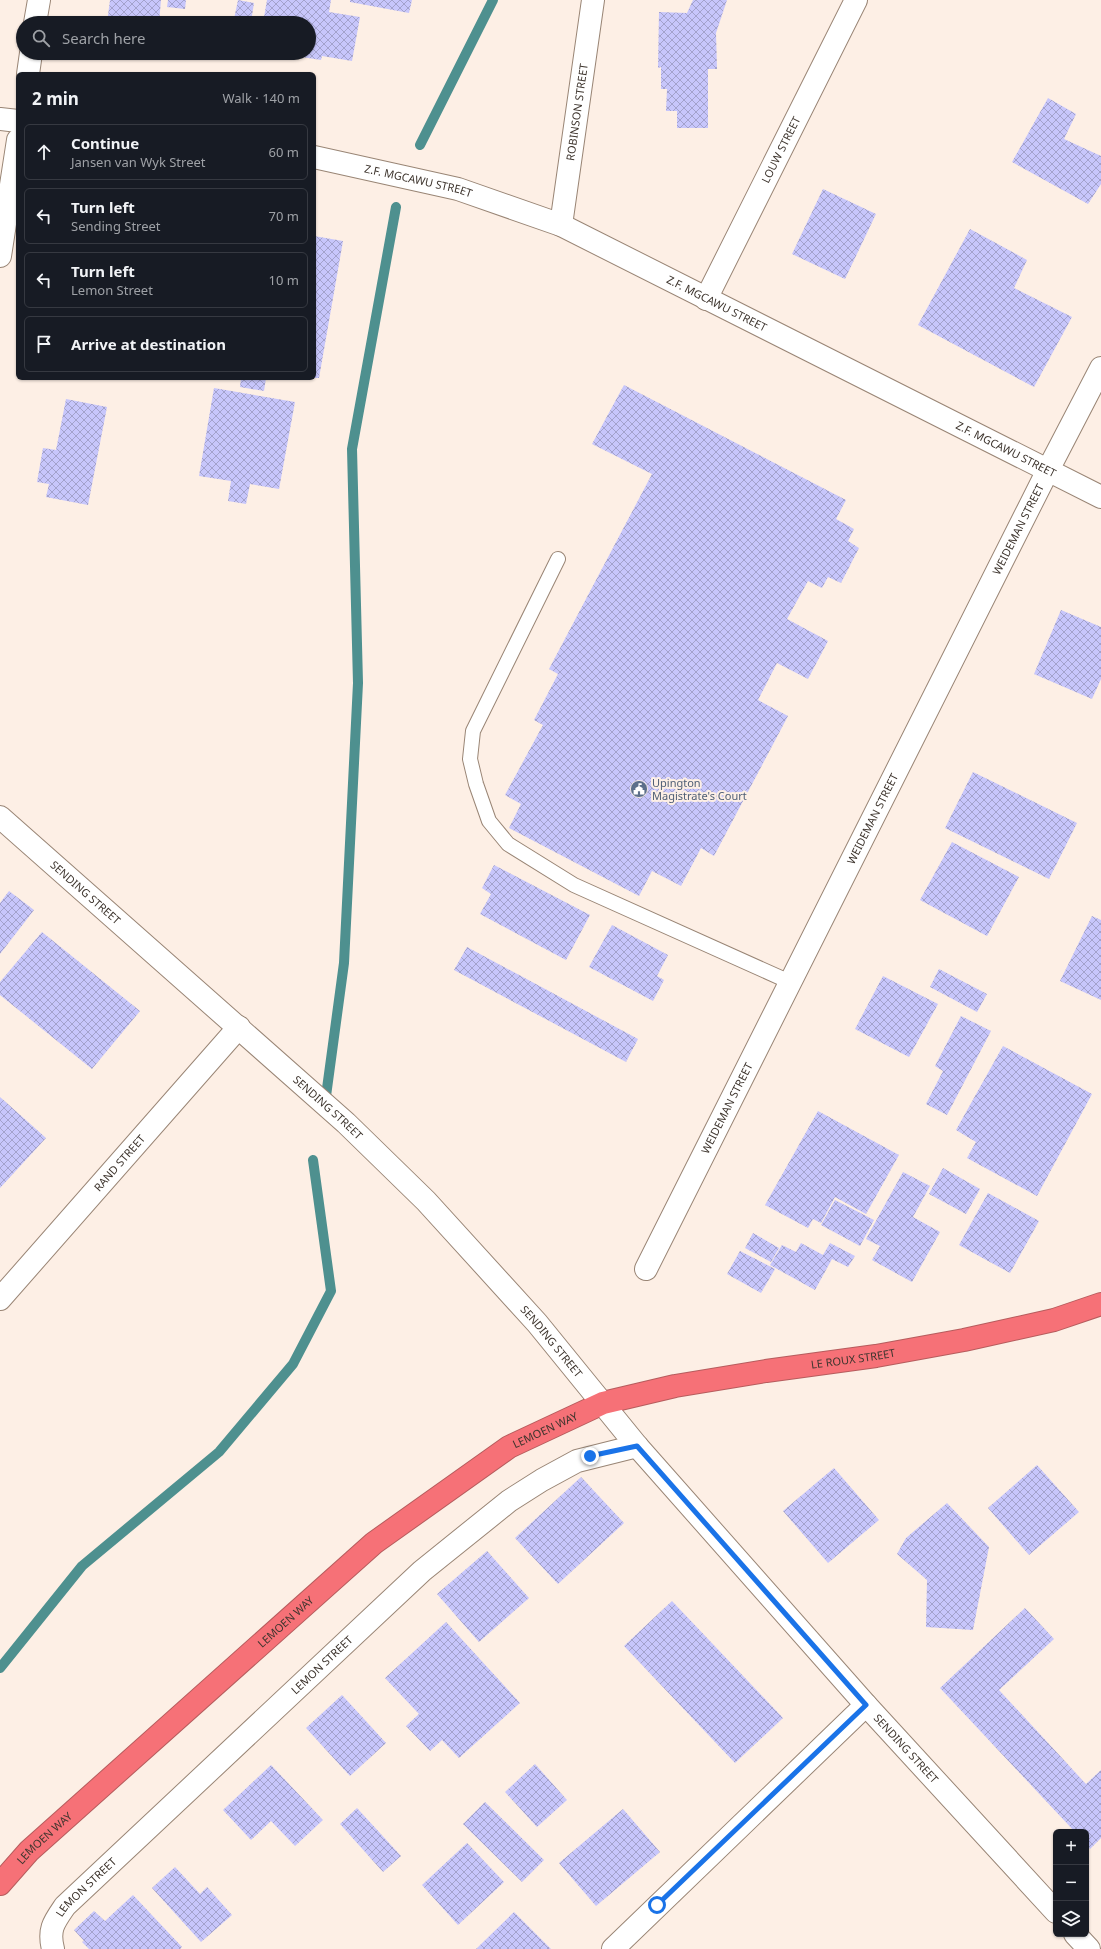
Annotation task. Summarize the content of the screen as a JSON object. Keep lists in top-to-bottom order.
{
  "streets": {
    "highway": ["LE ROUX STREET", "LEMOEN WAY"],
    "street": [
      "ROBINSON STREET",
      "LOUW STREET",
      "Z.F. MGCAWU STREET",
      "WEIDEMAN STREET",
      "SENDING STREET",
      "RAND STREET",
      "LEMON STREET"
    ]
  },
  "crossings": [
    ["ROBINSON STREET", "Z.F. MGCAWU STREET"],
    ["LOUW STREET", "Z.F. MGCAWU STREET"],
    ["Z.F. MGCAWU STREET", "WEIDEMAN STREET"],
    ["SENDING STREET", "RAND STREET"],
    ["SENDING STREET", "LE ROUX STREET"],
    ["SENDING STREET", "LEMOEN WAY"],
    ["SENDING STREET", "LEMON STREET"],
    ["LE ROUX STREET", "LEMOEN WAY"]
  ],
  "places": {
    "public building": ["Upington Magistrate's Court"]
  },
  "page": {
    "search": "Search here",
    "heading": ["2 min", "Walk · 140 m"],
    "list": [
      ["Continue", "Jansen van Wyk Street", "60 m"],
      ["Turn left", "Sending Street", "70 m"],
      ["Turn left", "Lemon Street", "10 m"],
      "Arrive at destination"
    ],
    "map_buttons": ["+", "−"]
  }
}
